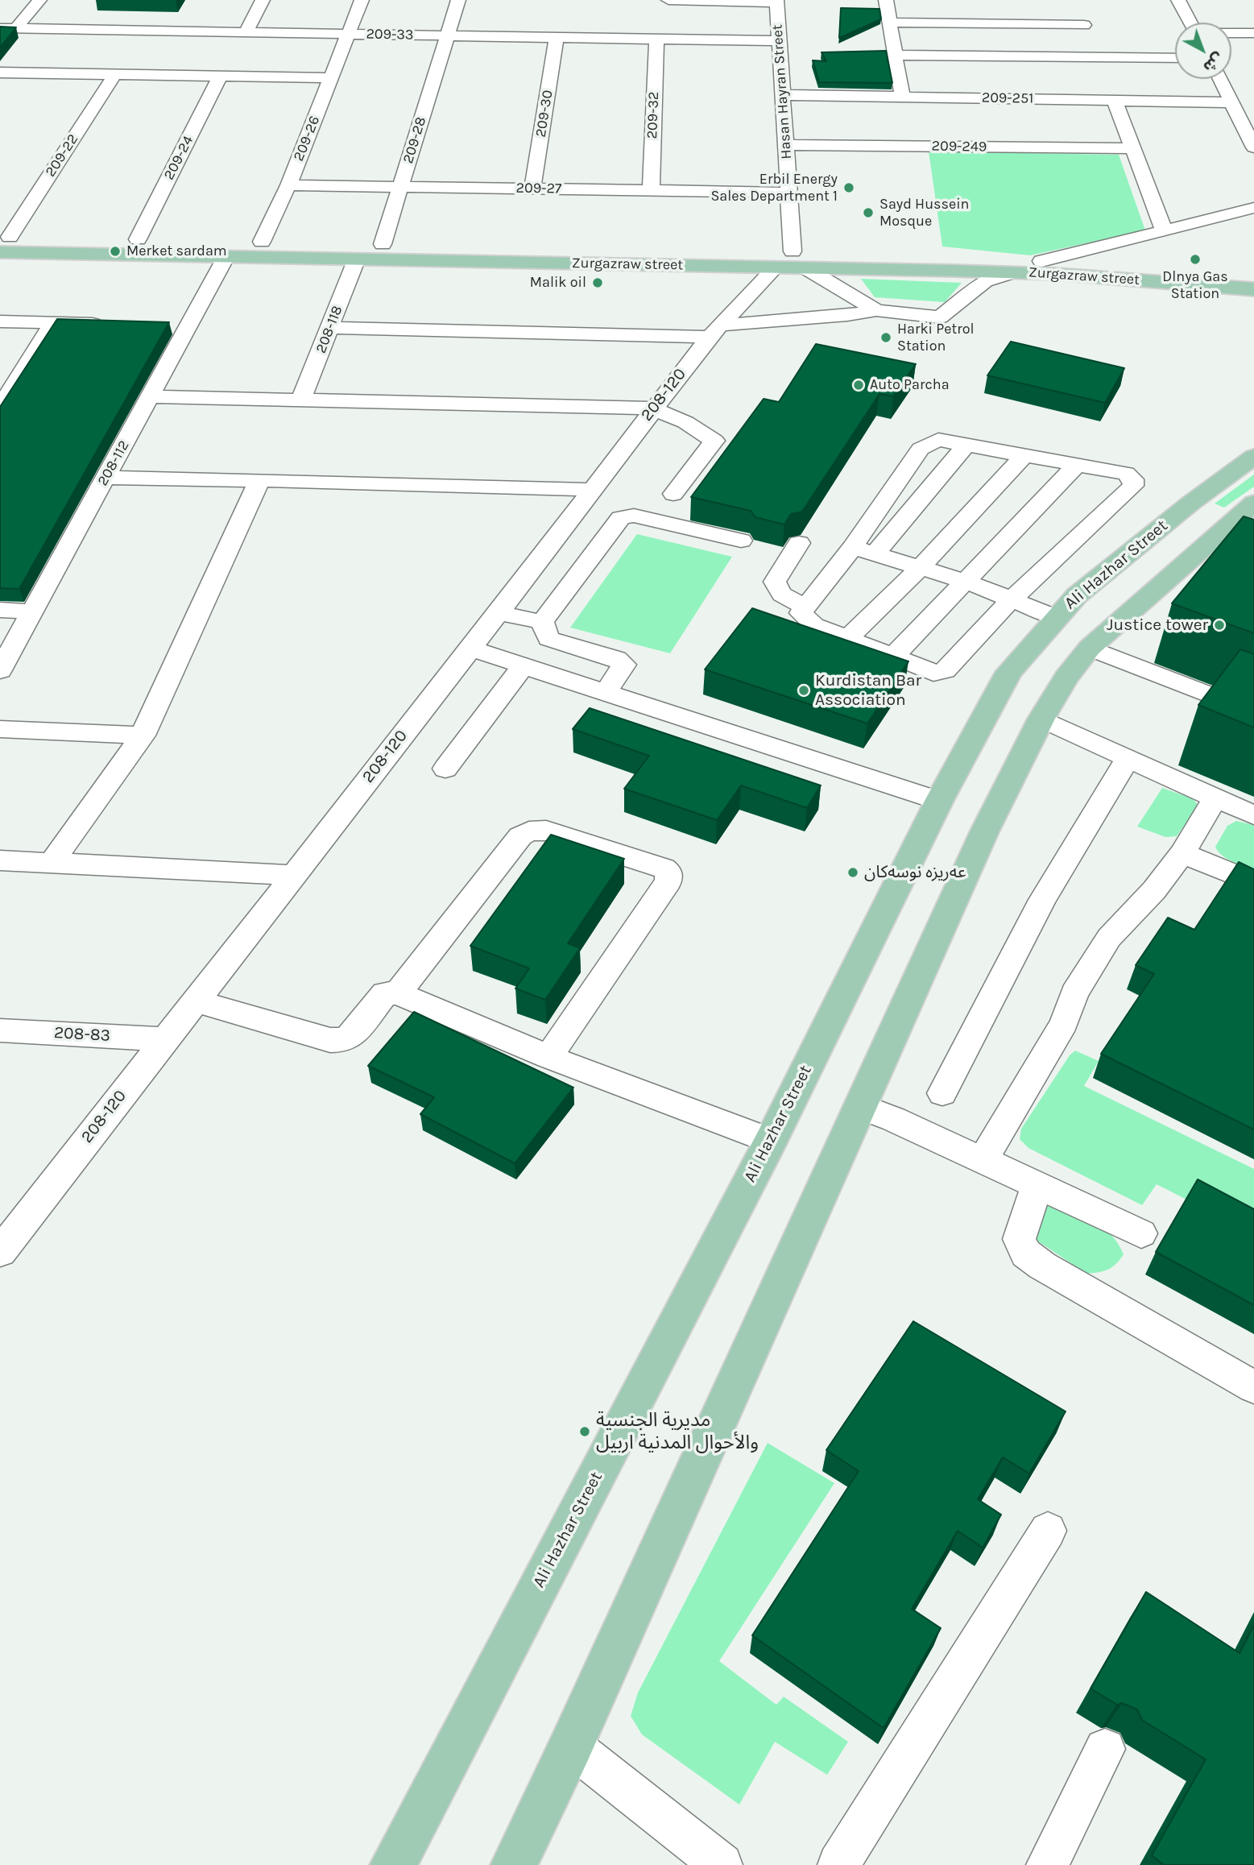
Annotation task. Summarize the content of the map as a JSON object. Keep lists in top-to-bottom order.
{
  "streets": {
    "main road": ["Zurgazraw street", "Ali Hazhar Street"],
    "street": [
      "209-33",
      "Hasan Hayran Street",
      "209-251",
      "209-30",
      "209-32",
      "209-26",
      "209-28",
      "209-249",
      "209-22",
      "209-24",
      "209-27",
      "208-118",
      "208-120",
      "208-112",
      "208-83"
    ]
  },
  "crossings": [
    ["209-33", "Hasan Hayran Street"],
    ["209-33", "209-30"],
    ["209-33", "209-32"],
    ["209-33", "209-26"],
    ["209-33", "209-28"],
    ["Hasan Hayran Street", "209-251"],
    ["Hasan Hayran Street", "209-249"],
    ["Hasan Hayran Street", "209-27"],
    ["Hasan Hayran Street", "Zurgazraw street"],
    ["Hasan Hayran Street", "208-120"],
    ["209-30", "209-27"],
    ["209-32", "209-27"],
    ["209-26", "209-27"],
    ["209-26", "Zurgazraw street"],
    ["209-28", "209-27"],
    ["209-28", "Zurgazraw street"],
    ["209-22", "Zurgazraw street"],
    ["209-24", "Zurgazraw street"],
    ["Zurgazraw street", "208-118"],
    ["Zurgazraw street", "208-120"],
    ["Zurgazraw street", "208-112"],
    ["208-120", "208-83"]
  ],
  "places": [
    "Erbil Energy Sales Department 1",
    "Sayd Hussein Mosque",
    "Merket sardam",
    "Dlnya Gas Station",
    "Malik oil",
    "Harki Petrol Station",
    "Auto Parcha",
    "Justice tower",
    "Kurdistan Bar Association",
    "عەریزە نوسەکان",
    "مديرية الجنسية والأحوال المدنية اربيل"
  ],
  "north": "bottom right"
}
